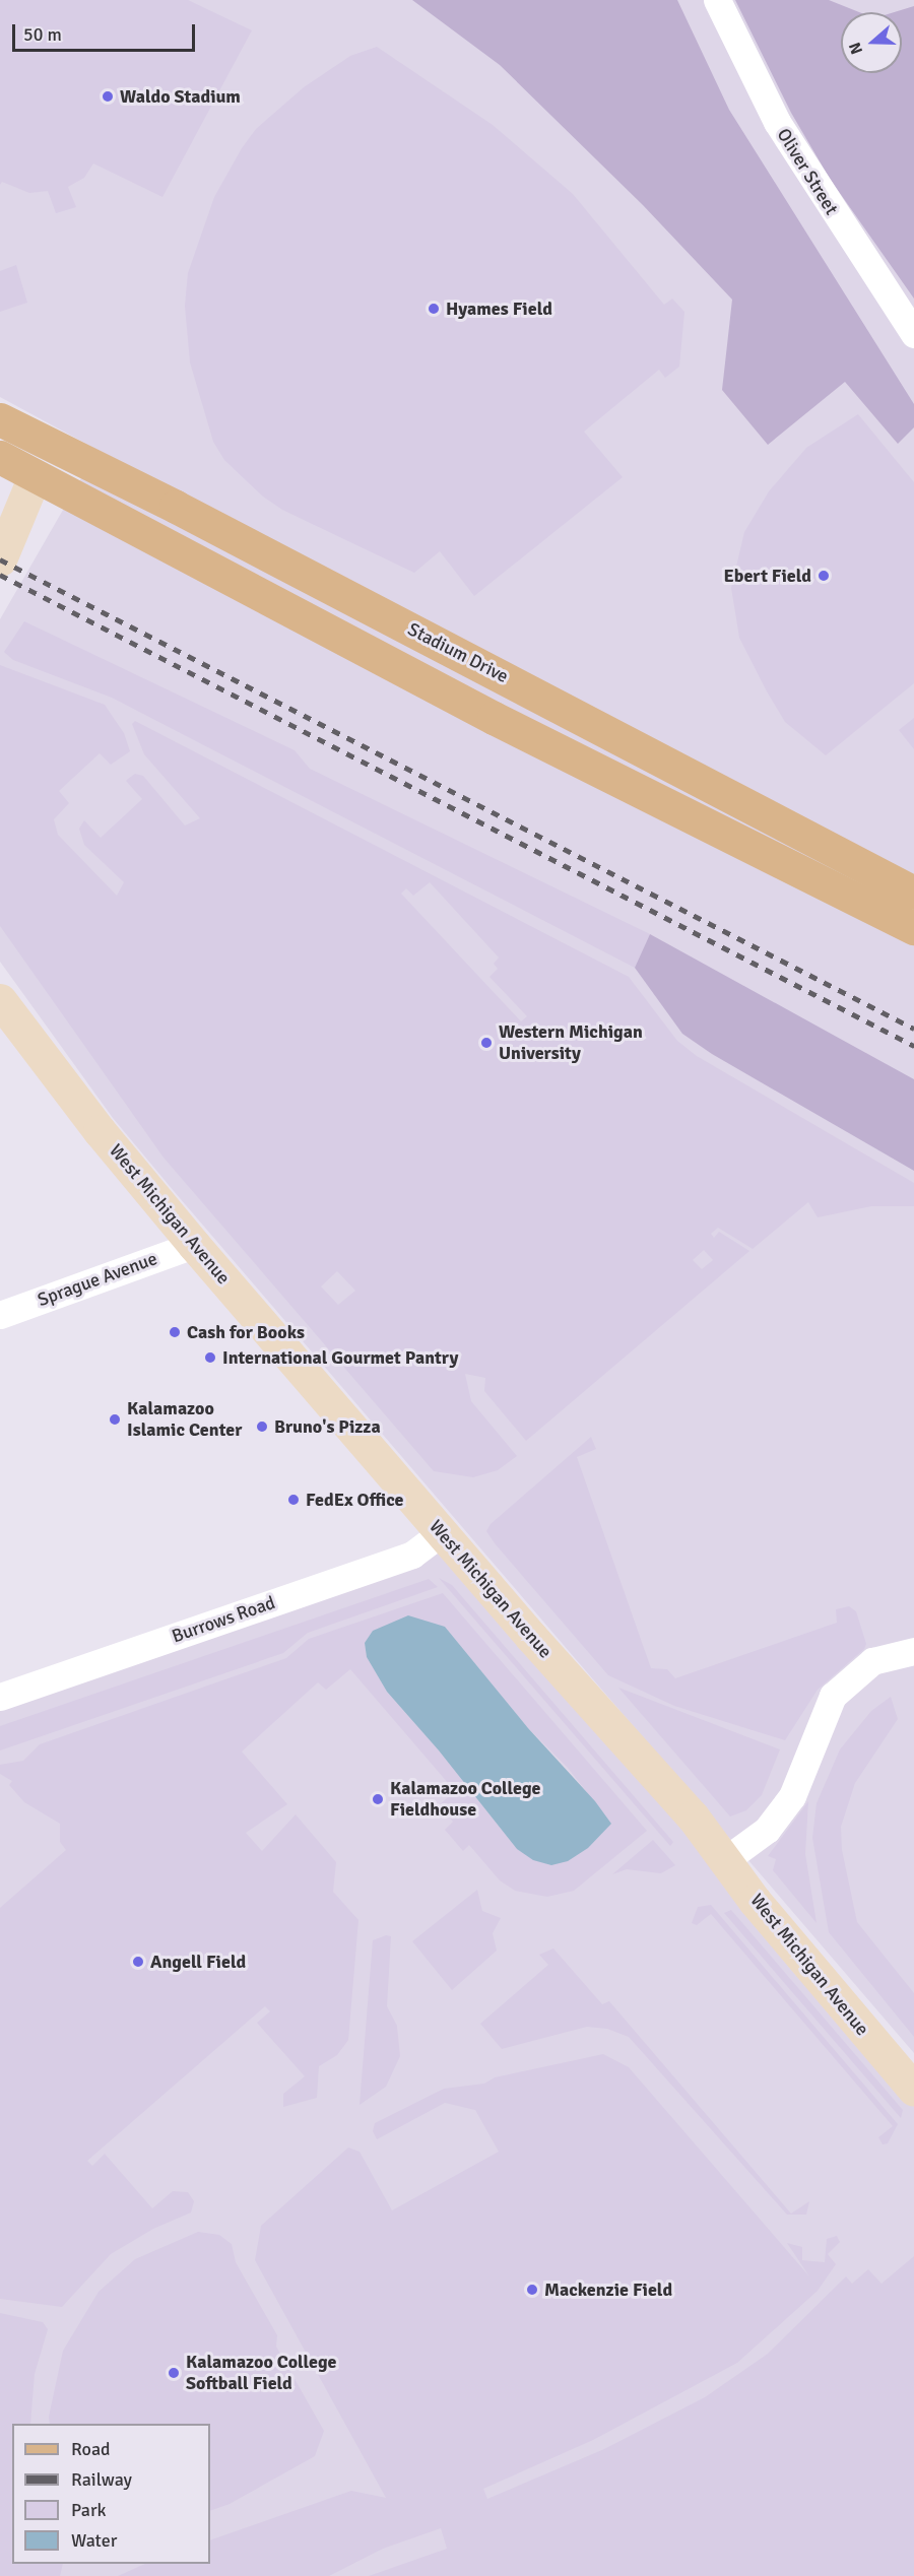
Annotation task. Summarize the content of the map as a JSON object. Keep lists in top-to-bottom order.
{
  "streets": {
    "main road": ["Stadium Drive"],
    "street": [
      "Oliver Street",
      "West Michigan Avenue",
      "Sprague Avenue",
      "Burrows Road"
    ]
  },
  "crossings": [
    ["West Michigan Avenue", "Sprague Avenue"],
    ["West Michigan Avenue", "Burrows Road"]
  ],
  "places": [
    "Waldo Stadium",
    "Hyames Field",
    "Ebert Field",
    "Western Michigan University",
    "Cash for Books",
    "International Gourmet Pantry",
    "Kalamazoo Islamic Center",
    "Bruno's Pizza",
    "FedEx Office",
    "Kalamazoo College Fieldhouse",
    "Angell Field",
    "Mackenzie Field",
    "Kalamazoo College Softball Field"
  ],
  "legend": [
    "Road",
    "Railway",
    "Park",
    "Water"
  ],
  "scale_bar": "50 m",
  "north": "left"
}
